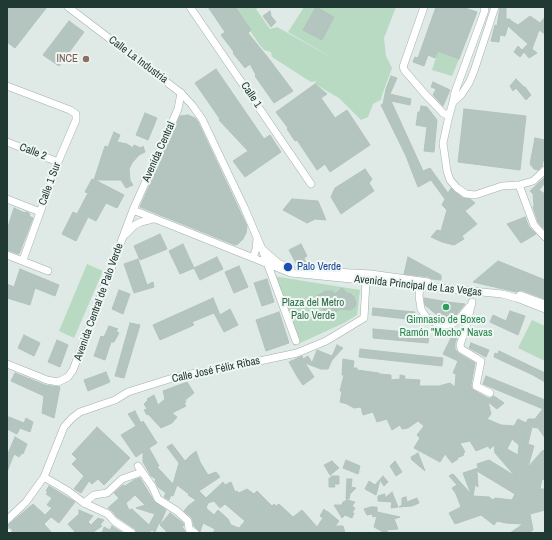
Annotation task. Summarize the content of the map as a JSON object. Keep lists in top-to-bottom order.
{
  "streets": {
    "street": [
      "Calle La Industria",
      "Calle 1",
      "Calle 2",
      "Avenida Central",
      "Calle 1 Sur",
      "Avenida Principal de Las Vegas",
      "Avenida Central de Palo Verde",
      "Calle José Félix Ribas"
    ]
  },
  "crossings": [
    ["Calle La Industria", "Avenida Central"],
    ["Calle La Industria", "Avenida Principal de Las Vegas"],
    ["Calle 2", "Calle 1 Sur"],
    ["Avenida Central", "Avenida Principal de Las Vegas"],
    ["Avenida Central", "Avenida Central de Palo Verde"],
    ["Avenida Principal de Las Vegas", "Avenida Central de Palo Verde"],
    ["Avenida Principal de Las Vegas", "Calle José Félix Ribas"]
  ],
  "parks": ["Plaza del Metro Palo Verde"],
  "places": ["INCE", "Palo Verde", "Gimnasio de Boxeo Ramón \"Mocho\" Navas"]
}
